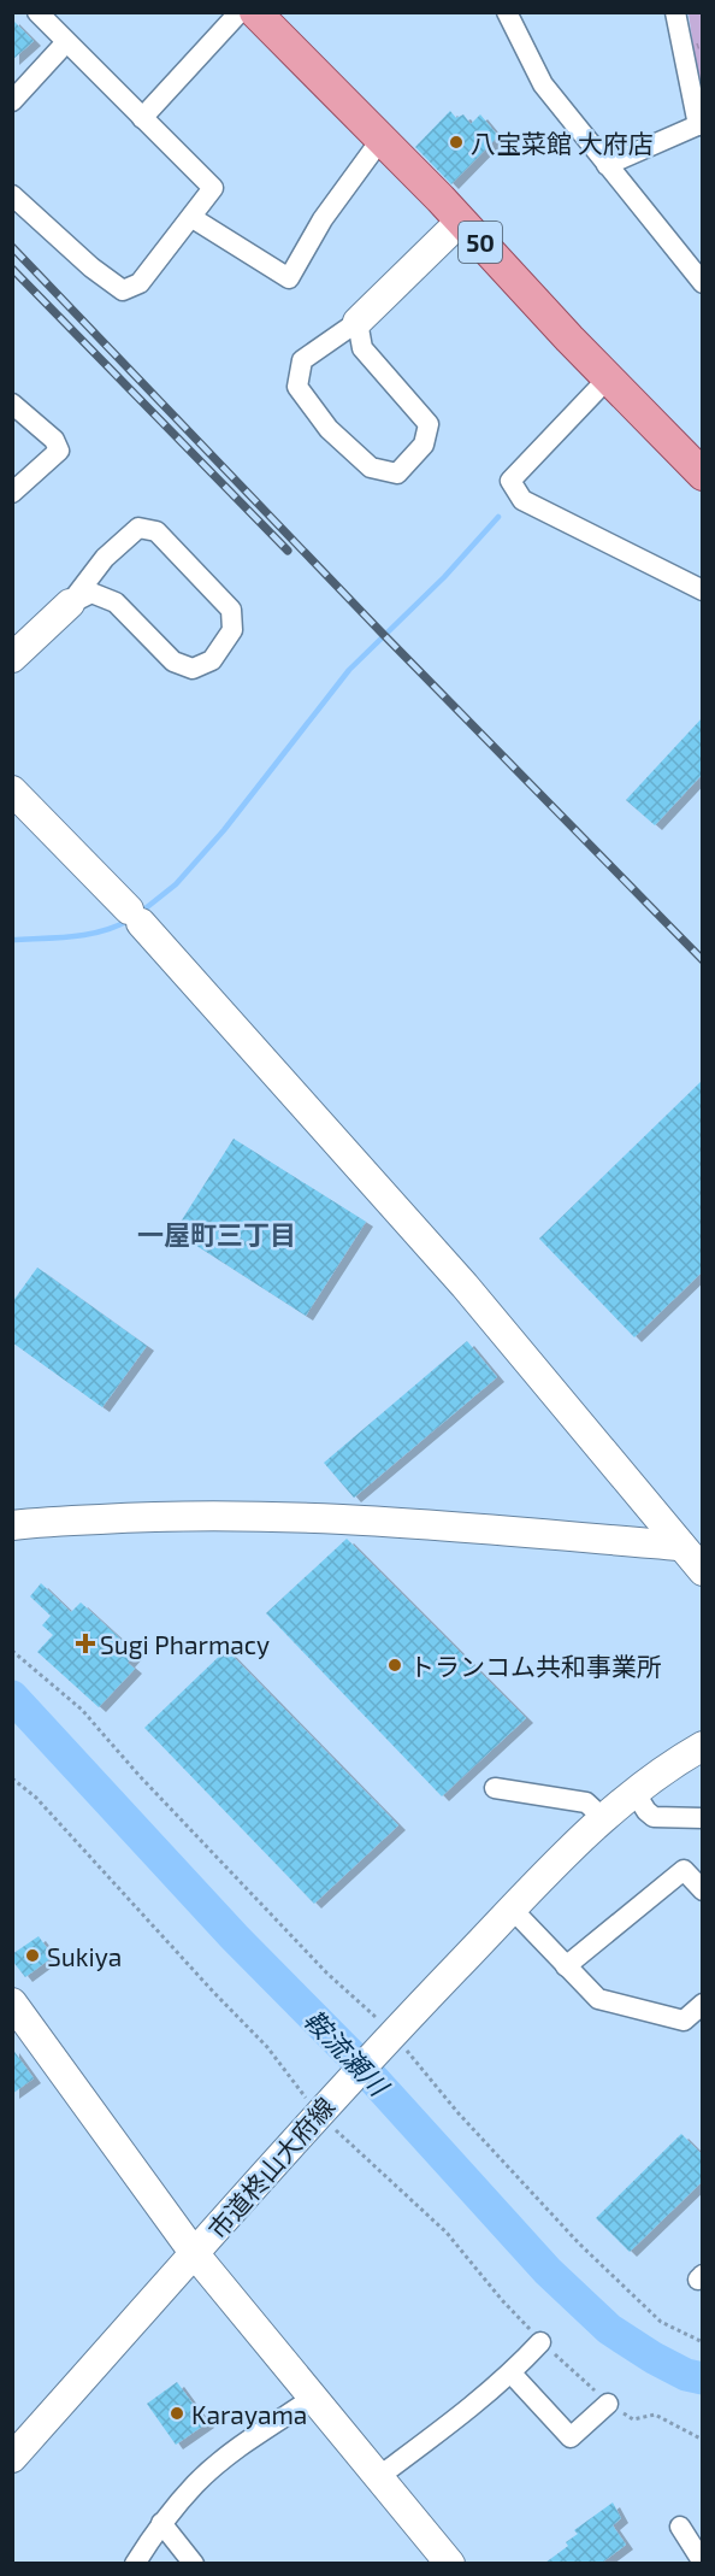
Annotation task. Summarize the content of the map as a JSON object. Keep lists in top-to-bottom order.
{
  "streets": {
    "main road": ["50"],
    "street": ["市道柊山大府線"]
  },
  "districts": ["一屋町三丁目"],
  "water": ["鞍流瀬川"],
  "places": {
    "other": [
      "八宝菜館 大府店",
      "トランコム共和事業所",
      "Sukiya",
      "Karayama"
    ],
    "health": ["Sugi Pharmacy"]
  }
}
